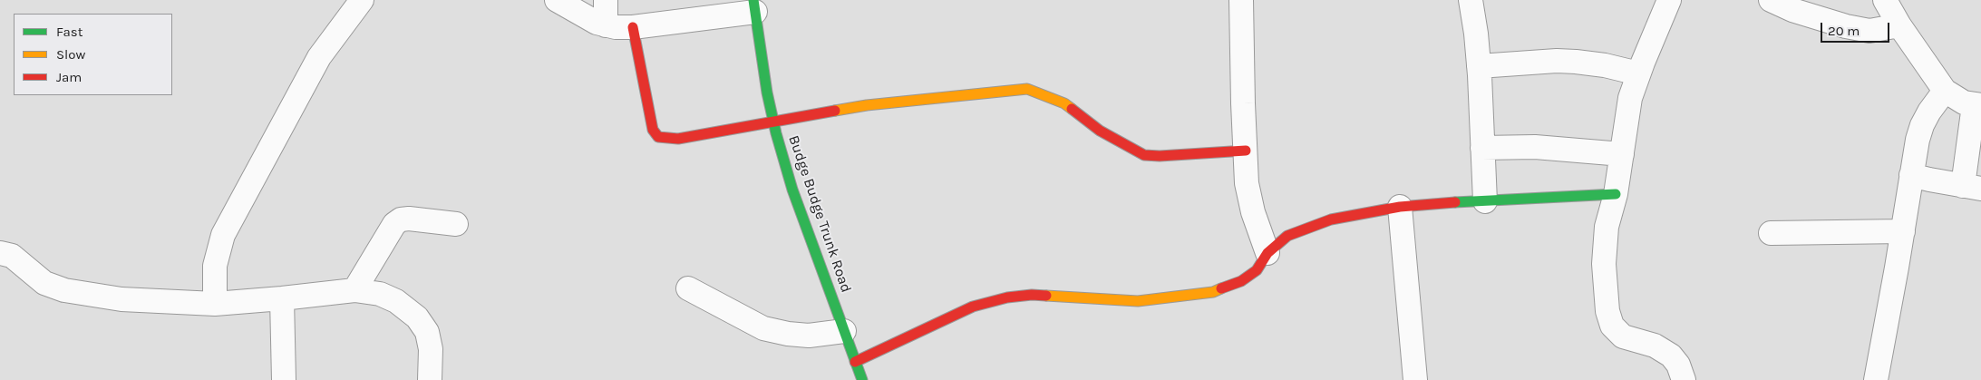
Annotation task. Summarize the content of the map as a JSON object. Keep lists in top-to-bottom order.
{
  "streets": {
    "street": ["Budge Budge Trunk Road"]
  },
  "legend": ["Fast", "Slow", "Jam"],
  "scale_bar": "20 m"
}
